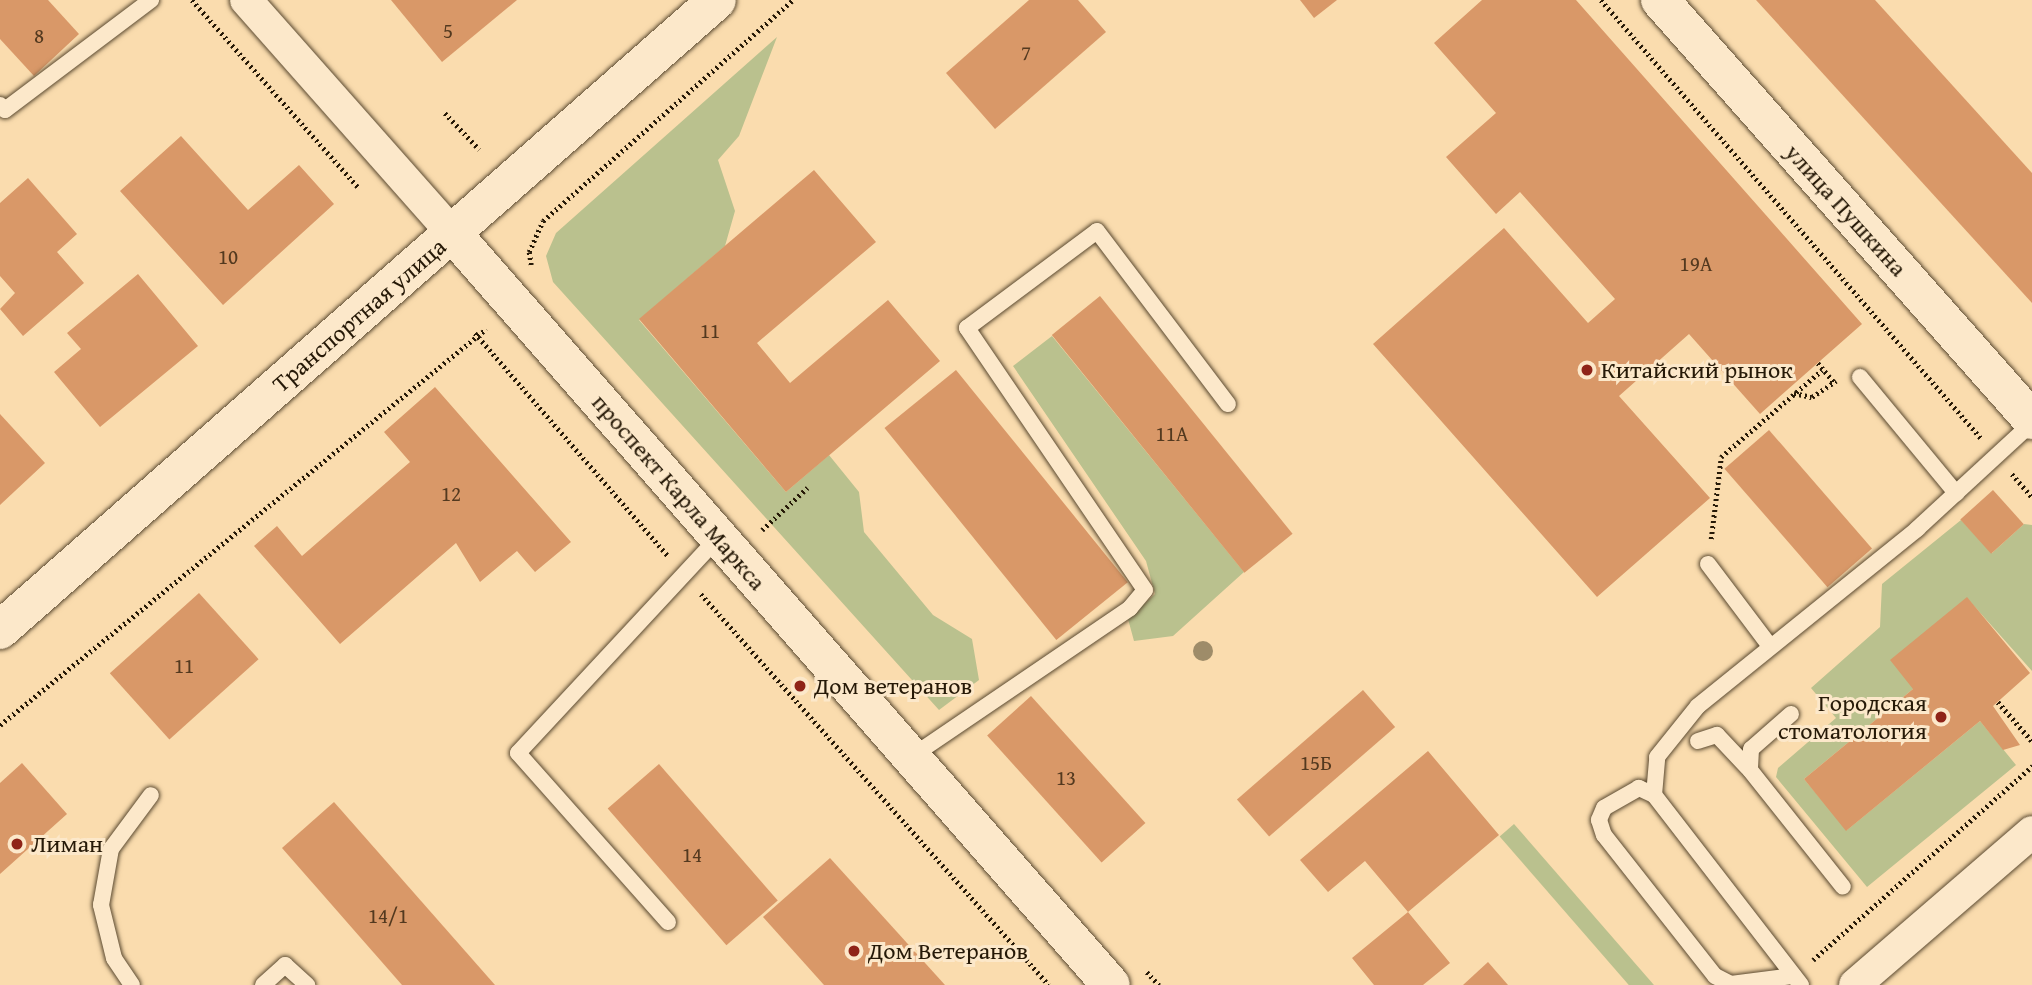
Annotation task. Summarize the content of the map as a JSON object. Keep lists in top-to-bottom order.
{
  "streets": {
    "street": ["улица Пушкина", "Транспортная улица", "проспект Карла Маркса"]
  },
  "crossings": [
    ["Транспортная улица", "проспект Карла Маркса"]
  ],
  "places": [
    "Китайский рынок",
    "Дом ветеранов",
    "Городская стоматология",
    "Лиман",
    "Дом Ветеранов"
  ],
  "house_numbers": [
    "5",
    "8",
    "7",
    "10",
    "19А",
    "11",
    "11А",
    "12",
    "11",
    "15Б",
    "13",
    "14",
    "14/1"
  ]
}
